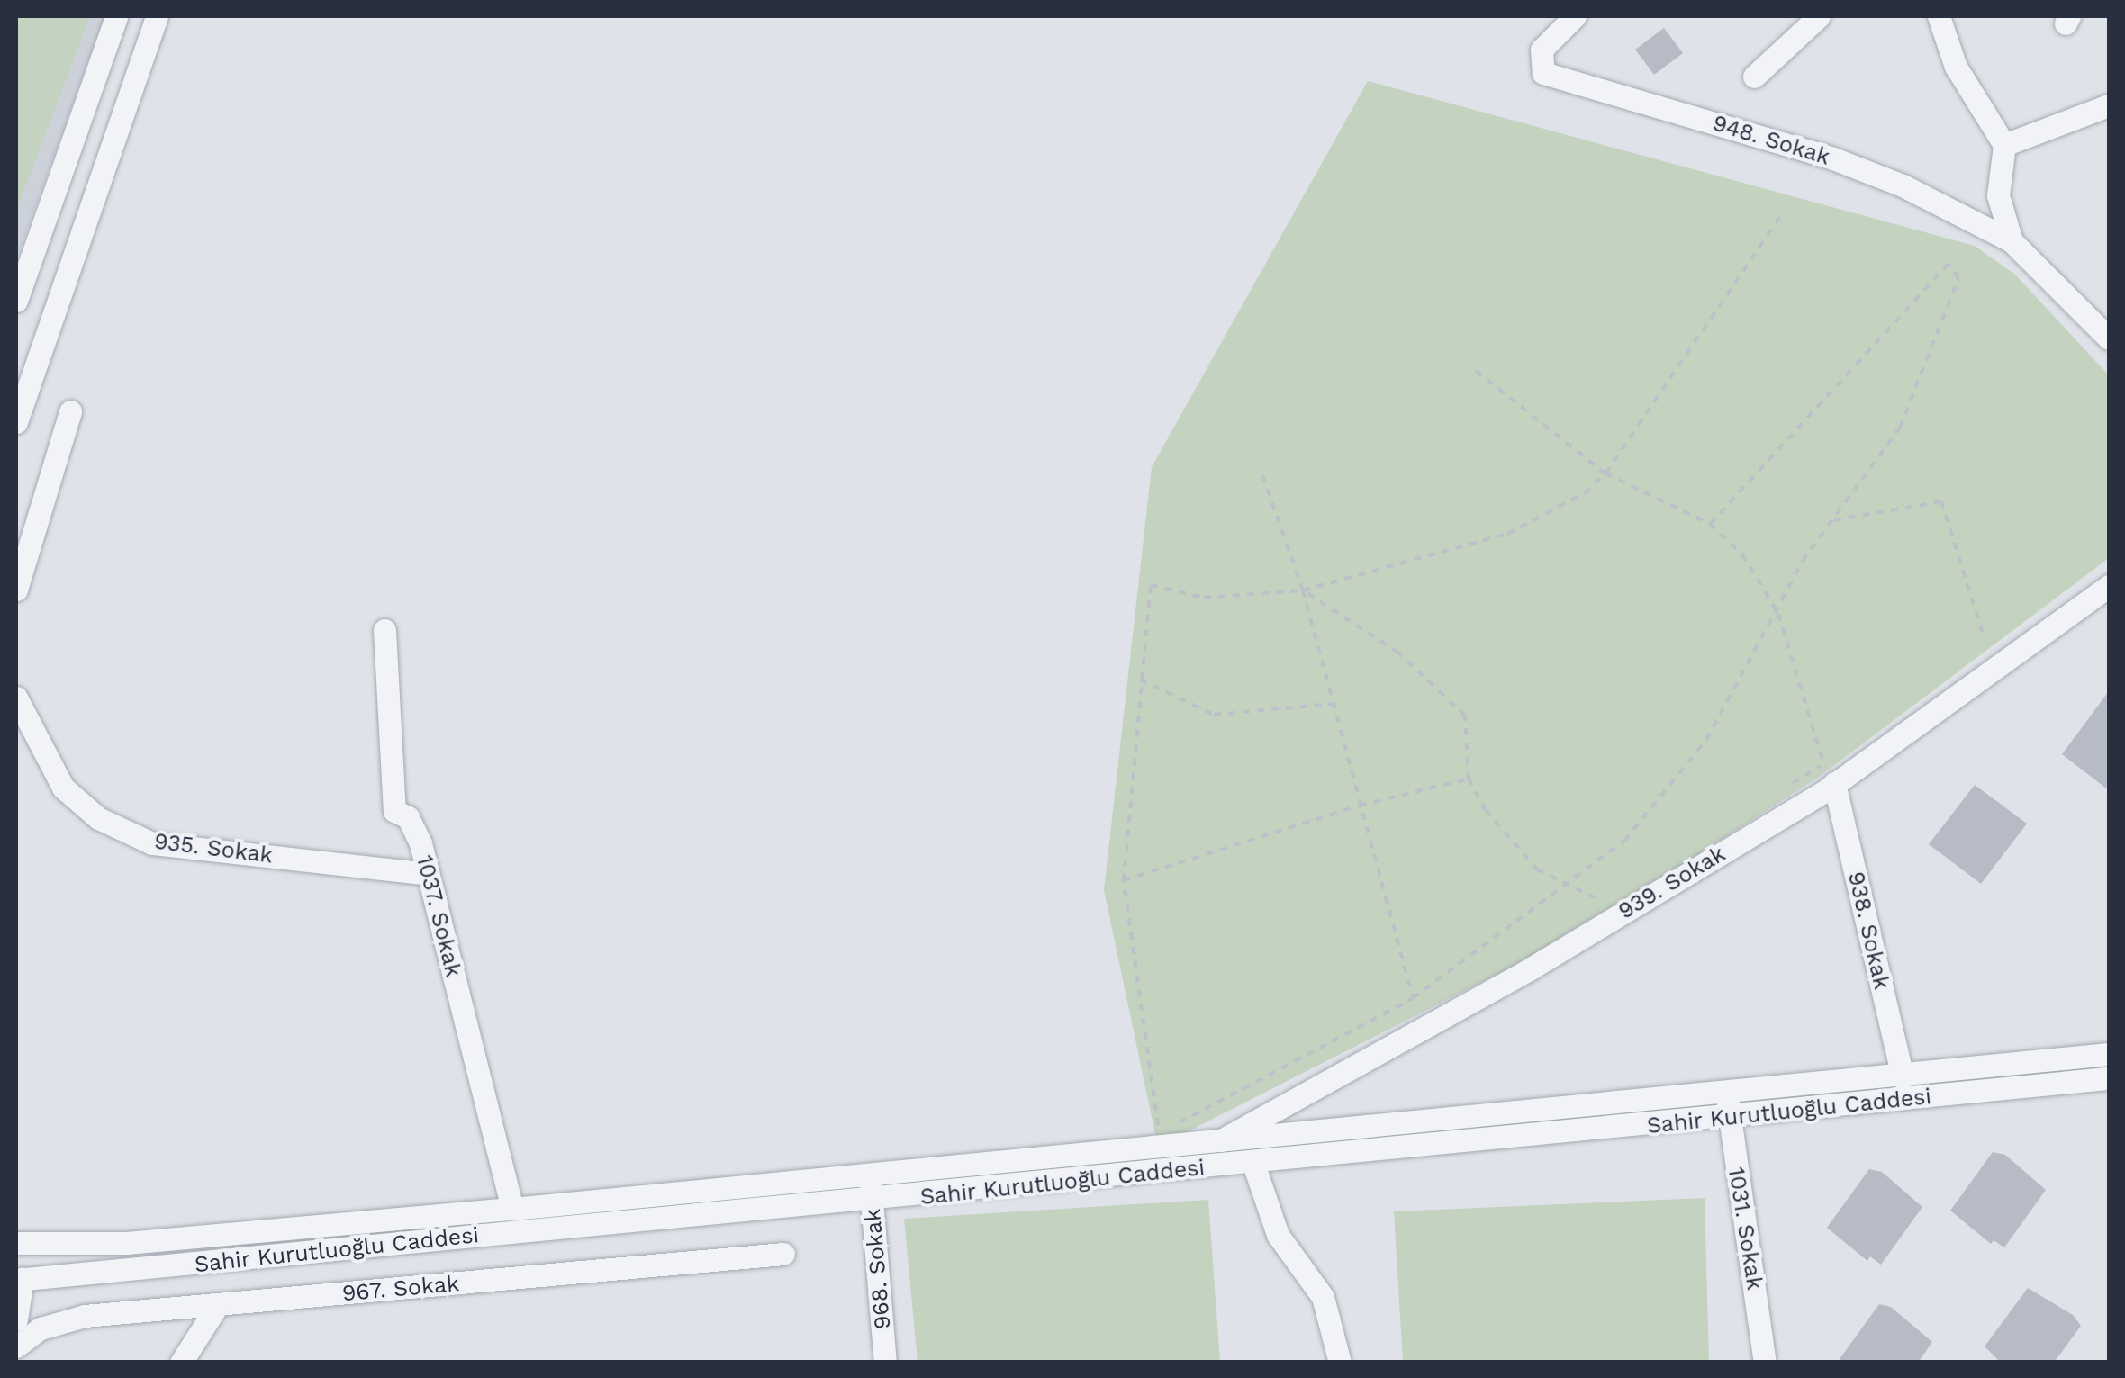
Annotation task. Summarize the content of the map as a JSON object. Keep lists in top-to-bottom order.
{
  "streets": {
    "street": [
      "948. Sokak",
      "935. Sokak",
      "939. Sokak",
      "1037. Sokak",
      "938. Sokak",
      "Sahir Kurutluoğlu Caddesi",
      "1031. Sokak",
      "968. Sokak",
      "967. Sokak"
    ]
  },
  "crossings": [
    ["935. Sokak", "1037. Sokak"],
    ["939. Sokak", "938. Sokak"],
    ["939. Sokak", "Sahir Kurutluoğlu Caddesi"],
    ["1037. Sokak", "Sahir Kurutluoğlu Caddesi"],
    ["938. Sokak", "Sahir Kurutluoğlu Caddesi"],
    ["Sahir Kurutluoğlu Caddesi", "1031. Sokak"],
    ["Sahir Kurutluoğlu Caddesi", "968. Sokak"]
  ]
}
